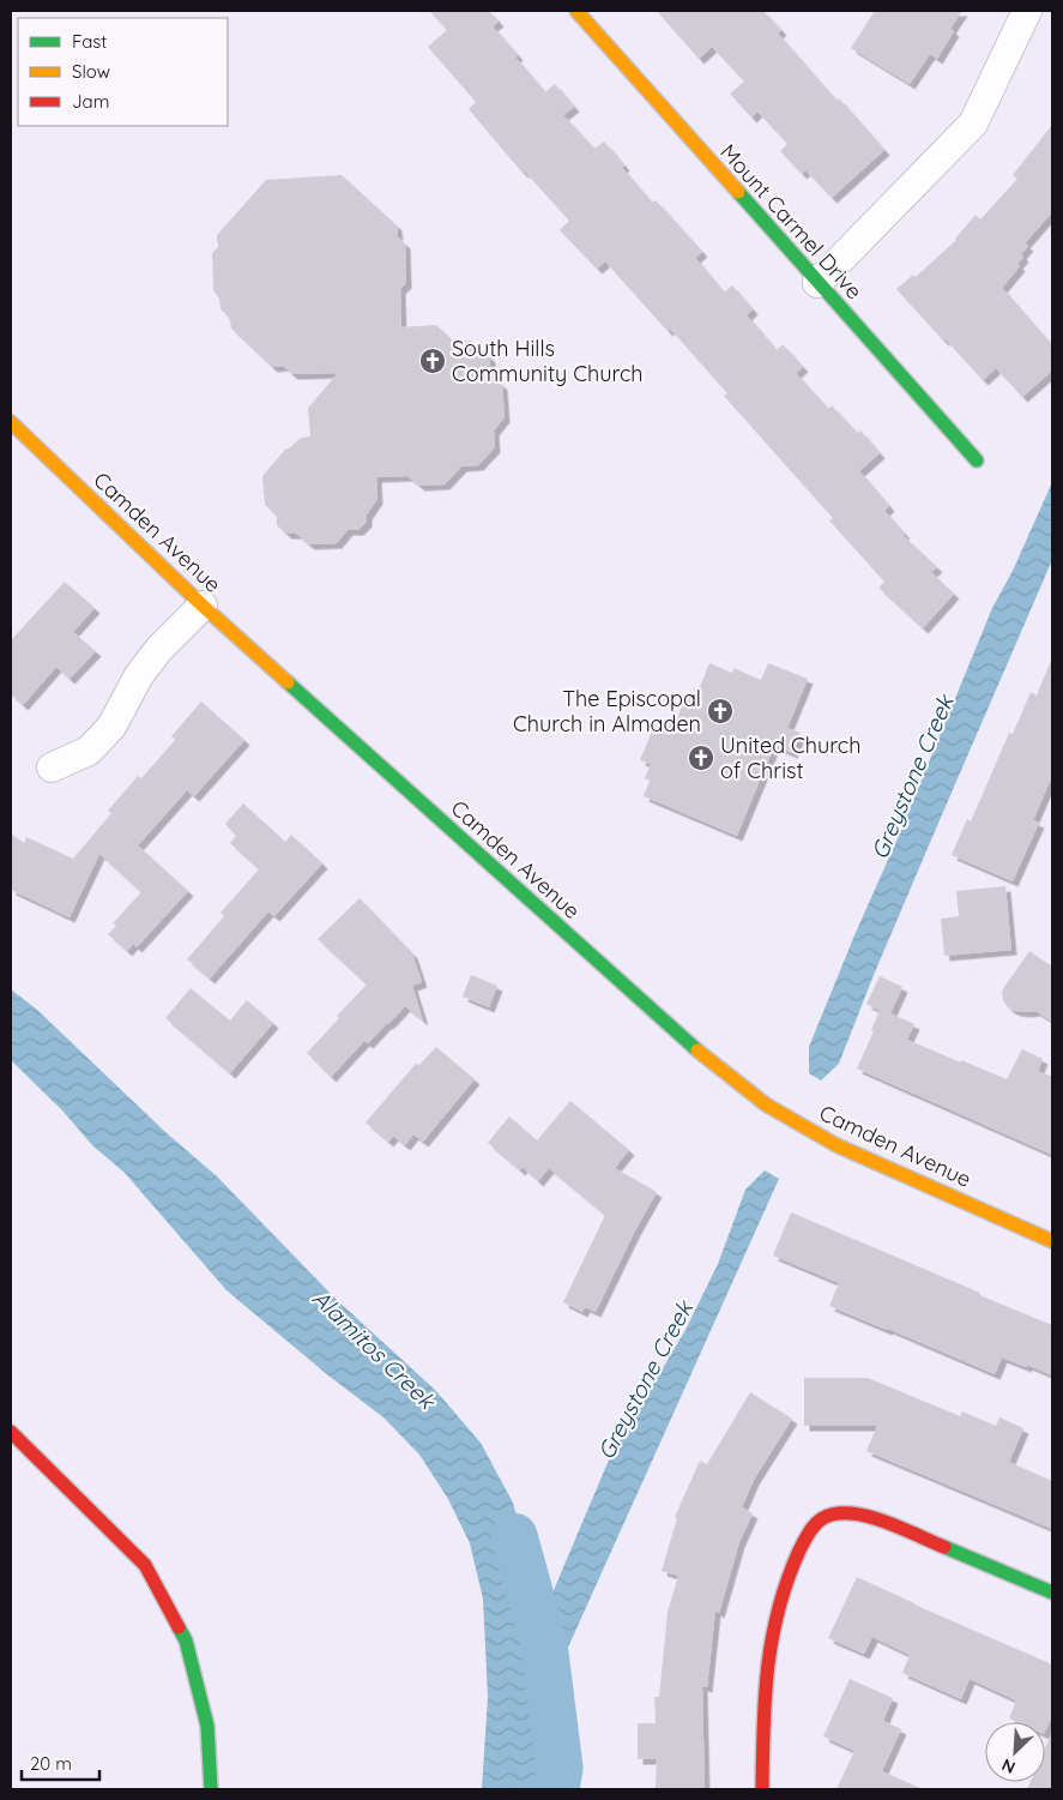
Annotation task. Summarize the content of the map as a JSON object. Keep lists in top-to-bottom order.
{
  "streets": {
    "street": ["Mount Carmel Drive", "Camden Avenue"]
  },
  "water": ["Greystone Creek", "Alamitos Creek"],
  "places": {
    "church": ["South Hills Community Church", "The Episcopal Church in Almaden", "United Church of Christ"]
  },
  "legend": ["Fast", "Slow", "Jam"],
  "scale_bar": "20 m",
  "north": "bottom left"
}
